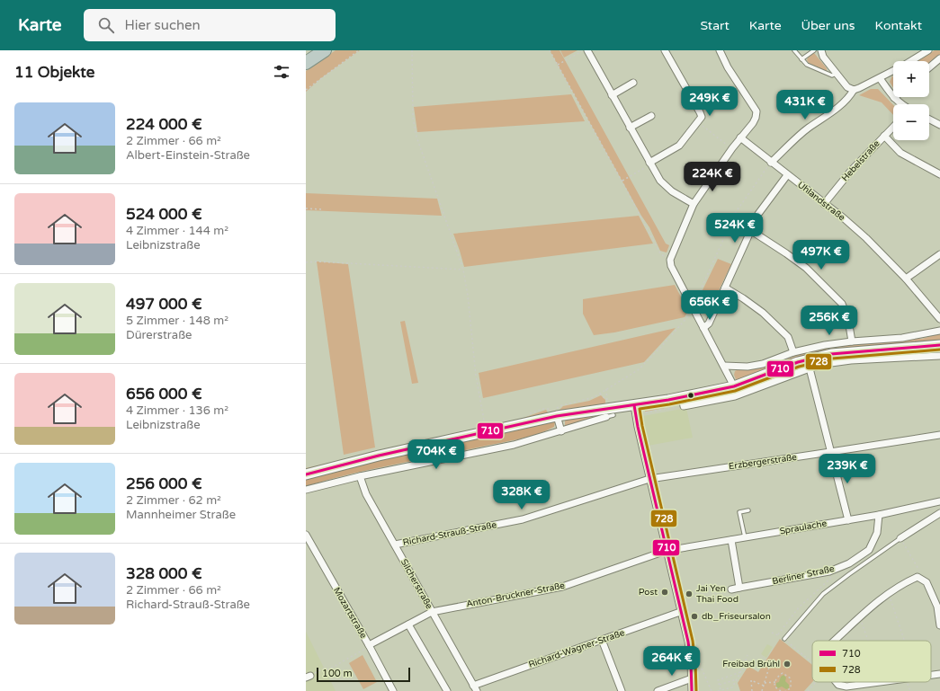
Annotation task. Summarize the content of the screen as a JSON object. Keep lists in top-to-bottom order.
{
  "streets": {
    "street": [
      "Hebelstraße",
      "Uhlandstraße",
      "Erzbergerstraße",
      "Spraulache",
      "Richard-Strauß-Straße",
      "Berliner Straße",
      "Silcherstraße",
      "Anton-Bruckner-Straße",
      "Mozartstraße",
      "Richard-Wagner-Straße"
    ]
  },
  "crossings": [
    ["Hebelstraße", "Uhlandstraße"],
    ["Erzbergerstraße", "Richard-Strauß-Straße"],
    ["Spraulache", "Berliner Straße"],
    ["Spraulache", "Anton-Bruckner-Straße"],
    ["Richard-Strauß-Straße", "Silcherstraße"],
    ["Silcherstraße", "Anton-Bruckner-Straße"],
    ["Silcherstraße", "Richard-Wagner-Straße"],
    ["Anton-Bruckner-Straße", "Mozartstraße"]
  ],
  "places": [
    "Post",
    "Jai Yen Thai Food",
    "db_Friseursalon",
    "Freibad Brühl"
  ],
  "lines": ["transit line 710", "transit line 728"],
  "legend": ["710", "728"],
  "scale_bar": "100 m",
  "page": {
    "header": "Karte",
    "search": "Hier suchen",
    "nav": [
      "Start",
      "Karte",
      "Über uns",
      "Kontakt"
    ],
    "heading": "11 Objekte",
    "map_buttons": ["+", "−"],
    "price": [
      "249K €",
      "431K €",
      "224K €",
      "524K €",
      "497K €",
      "656K €",
      "256K €",
      "704K €",
      "239K €",
      "328K €",
      "264K €"
    ],
    "list": [
      {
        "name": "224 000 €",
        "note": "2 Zimmer · 66 m² · Albert-Einstein-Straße"
      },
      {
        "name": "524 000 €",
        "note": "4 Zimmer · 144 m² · Leibnizstraße"
      },
      {
        "name": "497 000 €",
        "note": "5 Zimmer · 148 m² · Dürerstraße"
      },
      {
        "name": "656 000 €",
        "note": "4 Zimmer · 136 m² · Leibnizstraße"
      },
      {
        "name": "256 000 €",
        "note": "2 Zimmer · 62 m² · Mannheimer Straße"
      },
      {
        "name": "328 000 €",
        "note": "2 Zimmer · 66 m² · Richard-Strauß-Straße"
      }
    ],
    "scale": "100 m"
  }
}
